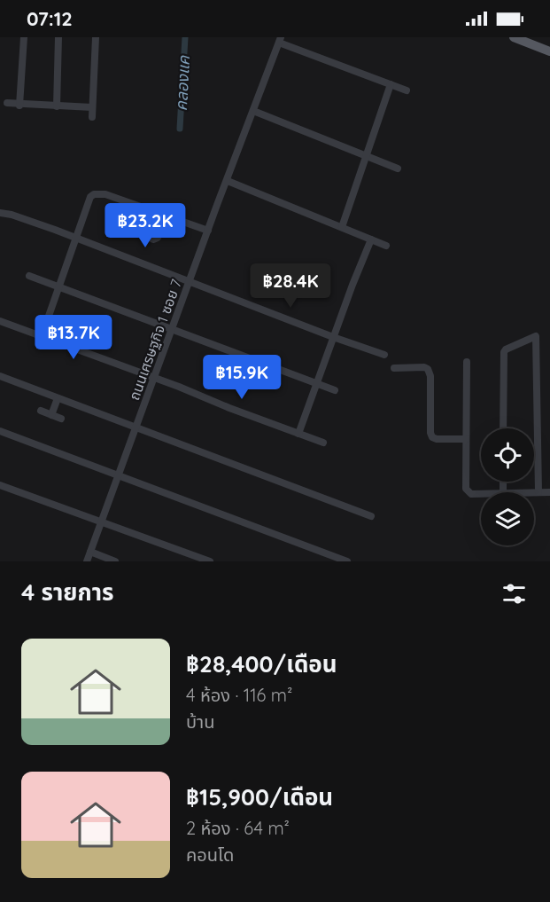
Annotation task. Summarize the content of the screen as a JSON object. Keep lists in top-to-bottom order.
{
  "streets": {
    "street": ["ถนนเศรษฐกิจ 1 ซอย 7"]
  },
  "water": ["คลองแค"],
  "page": {
    "status": "07:12",
    "price": [
      "฿23.2K",
      "฿28.4K",
      "฿13.7K",
      "฿15.9K"
    ],
    "heading": "4 รายการ",
    "list": [
      {
        "name": "฿28,400/เดือน",
        "note": "4 ห้อง · 116 m² · บ้าน"
      },
      {
        "name": "฿15,900/เดือน",
        "note": "2 ห้อง · 64 m² · คอนโด"
      }
    ]
  }
}
